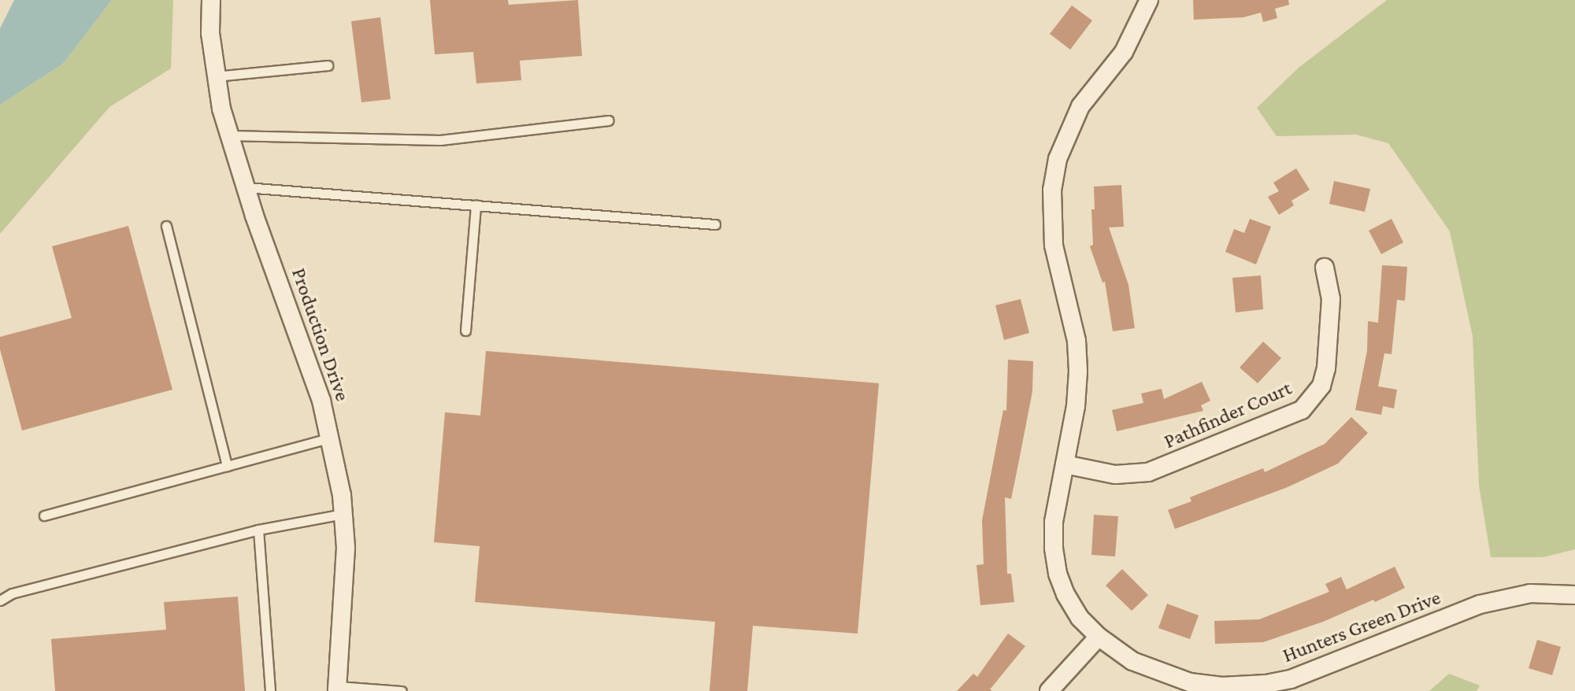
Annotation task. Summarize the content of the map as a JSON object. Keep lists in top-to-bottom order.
{
  "streets": {
    "street": ["Production Drive", "Pathfinder Court", "Hunters Green Drive"]
  },
  "crossings": [
    ["Pathfinder Court", "Hunters Green Drive"]
  ]
}
